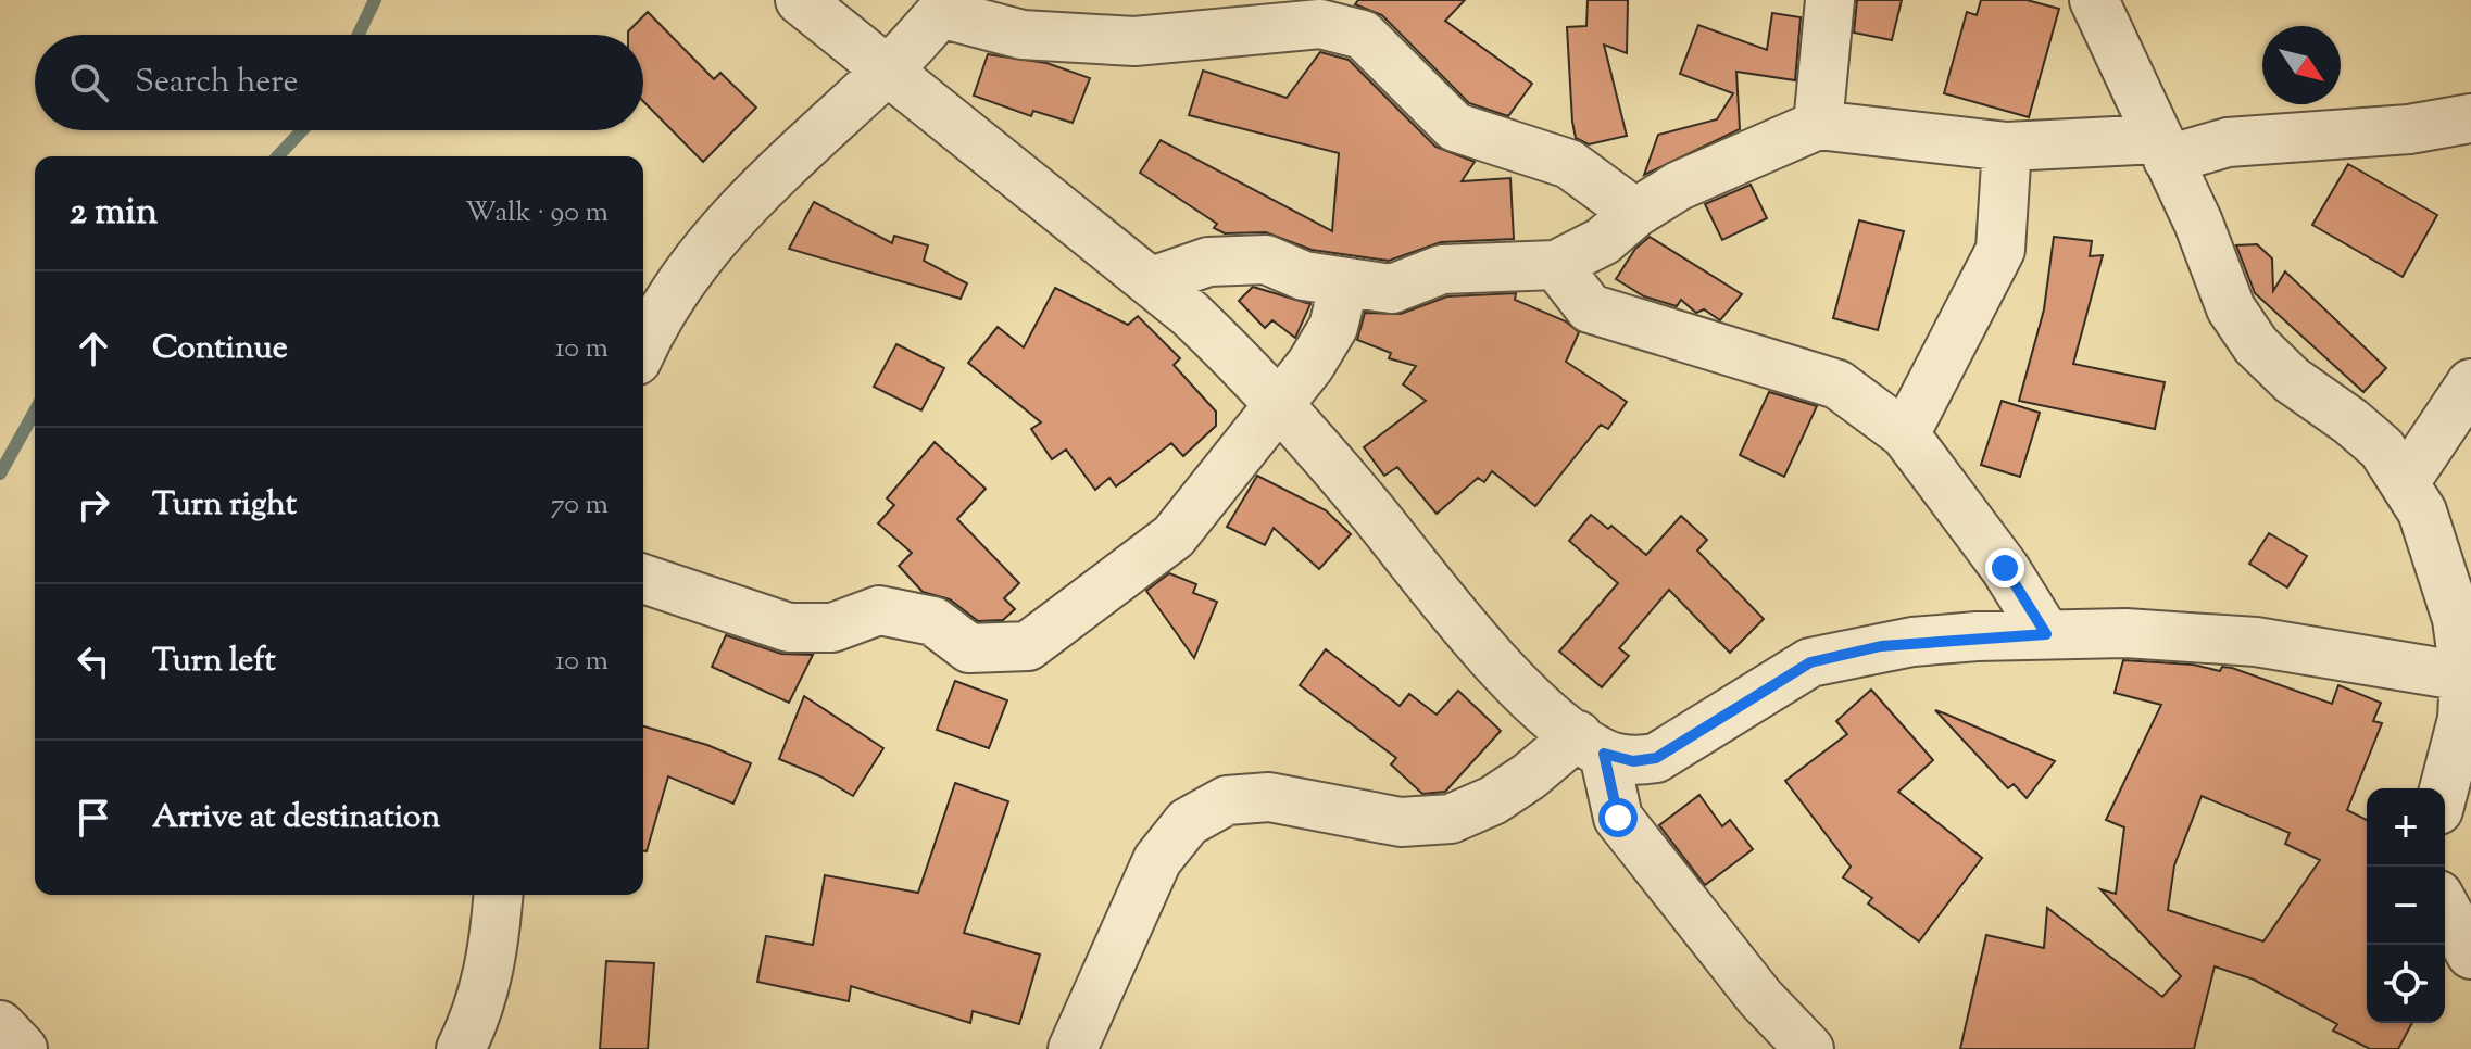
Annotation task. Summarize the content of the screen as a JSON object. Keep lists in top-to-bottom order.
{
  "north": "bottom right",
  "page": {
    "search": "Search here",
    "heading": ["2 min", "Walk · 90 m"],
    "list": [
      ["Continue", "10 m"],
      ["Turn right", "70 m"],
      ["Turn left", "10 m"],
      "Arrive at destination"
    ],
    "map_buttons": ["+", "−"]
  }
}
